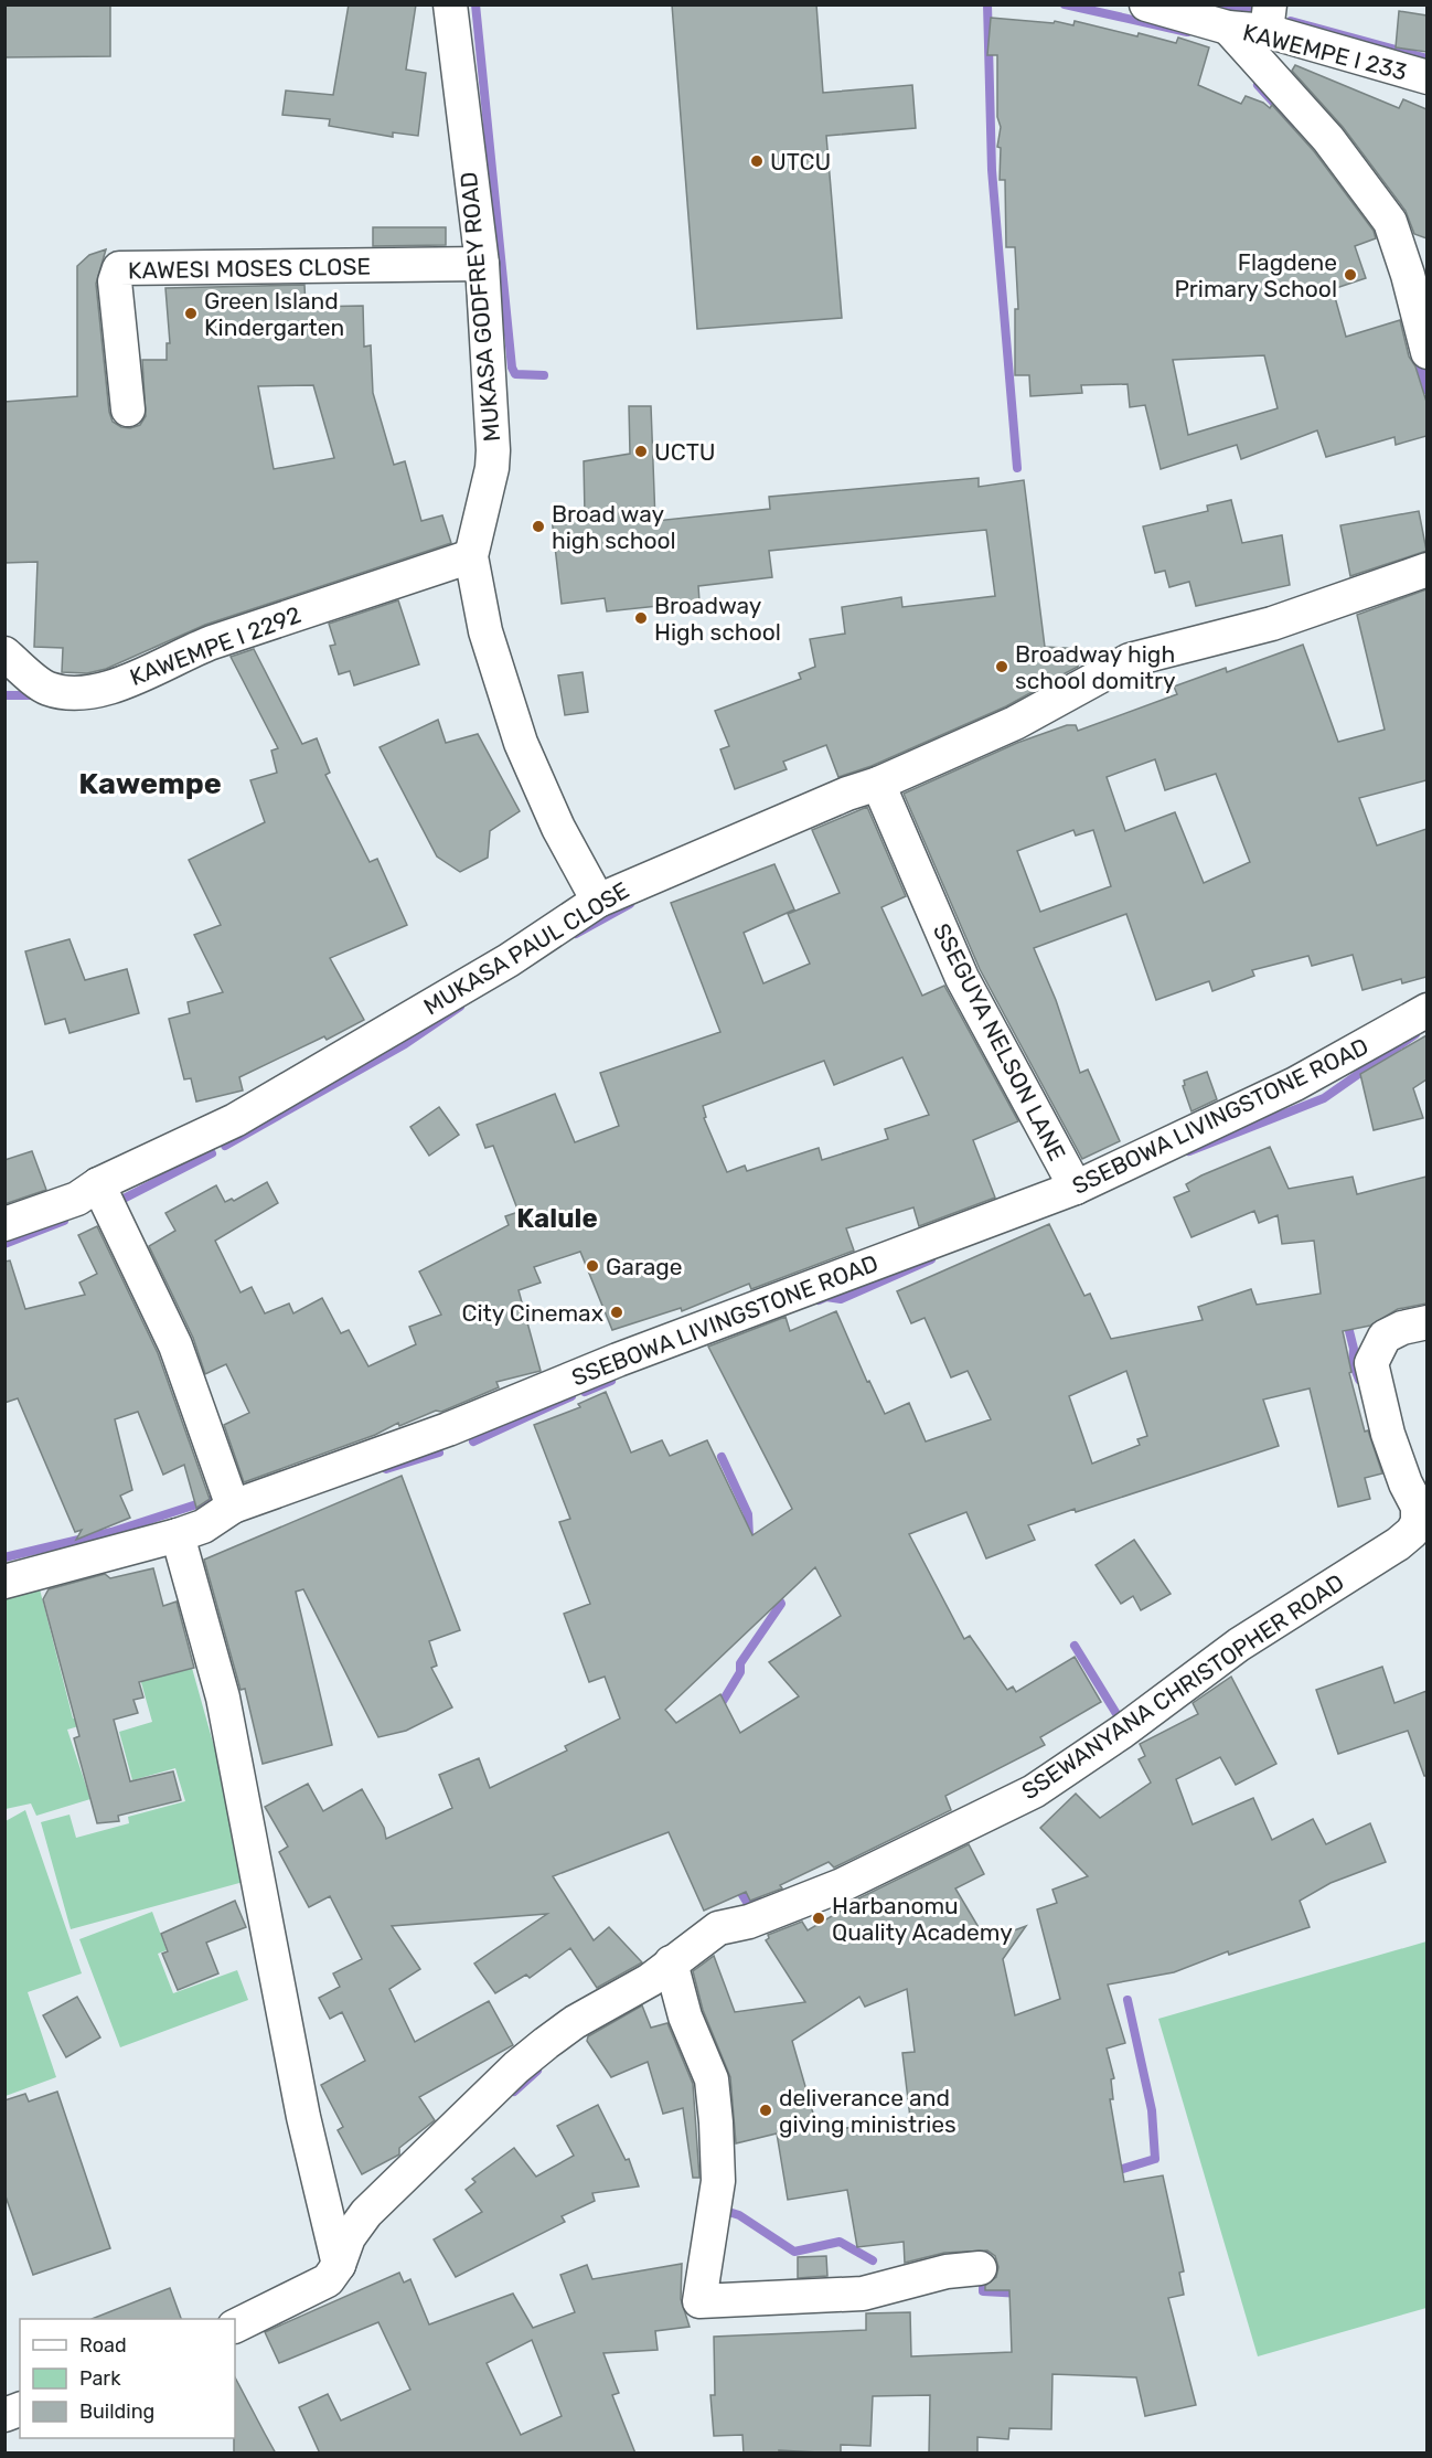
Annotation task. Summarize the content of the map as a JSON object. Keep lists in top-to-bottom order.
{
  "streets": {
    "street": [
      "KAWEMPE I 233",
      "KAWESI MOSES CLOSE",
      "MUKASA GODFREY ROAD",
      "KAWEMPE I 2292",
      "MUKASA PAUL CLOSE",
      "SSEGUYA NELSON LANE",
      "SSEBOWA LIVINGSTONE ROAD",
      "SSEWANYANA CHRISTOPHER ROAD"
    ]
  },
  "crossings": [
    ["KAWESI MOSES CLOSE", "MUKASA GODFREY ROAD"],
    ["MUKASA GODFREY ROAD", "KAWEMPE I 2292"],
    ["MUKASA GODFREY ROAD", "MUKASA PAUL CLOSE"],
    ["MUKASA PAUL CLOSE", "SSEGUYA NELSON LANE"],
    ["SSEGUYA NELSON LANE", "SSEBOWA LIVINGSTONE ROAD"]
  ],
  "districts": ["Kawempe", "Kalule"],
  "places": [
    "UTCU",
    "Flagdene Primary School",
    "Green Island Kindergarten",
    "UCTU",
    "Broad way high school",
    "Broadway High school",
    "Broadway high school domitry",
    "Garage",
    "City Cinemax",
    "Harbanomu Quality Academy",
    "deliverance and giving ministries"
  ],
  "legend": ["Road", "Park", "Building"]
}
